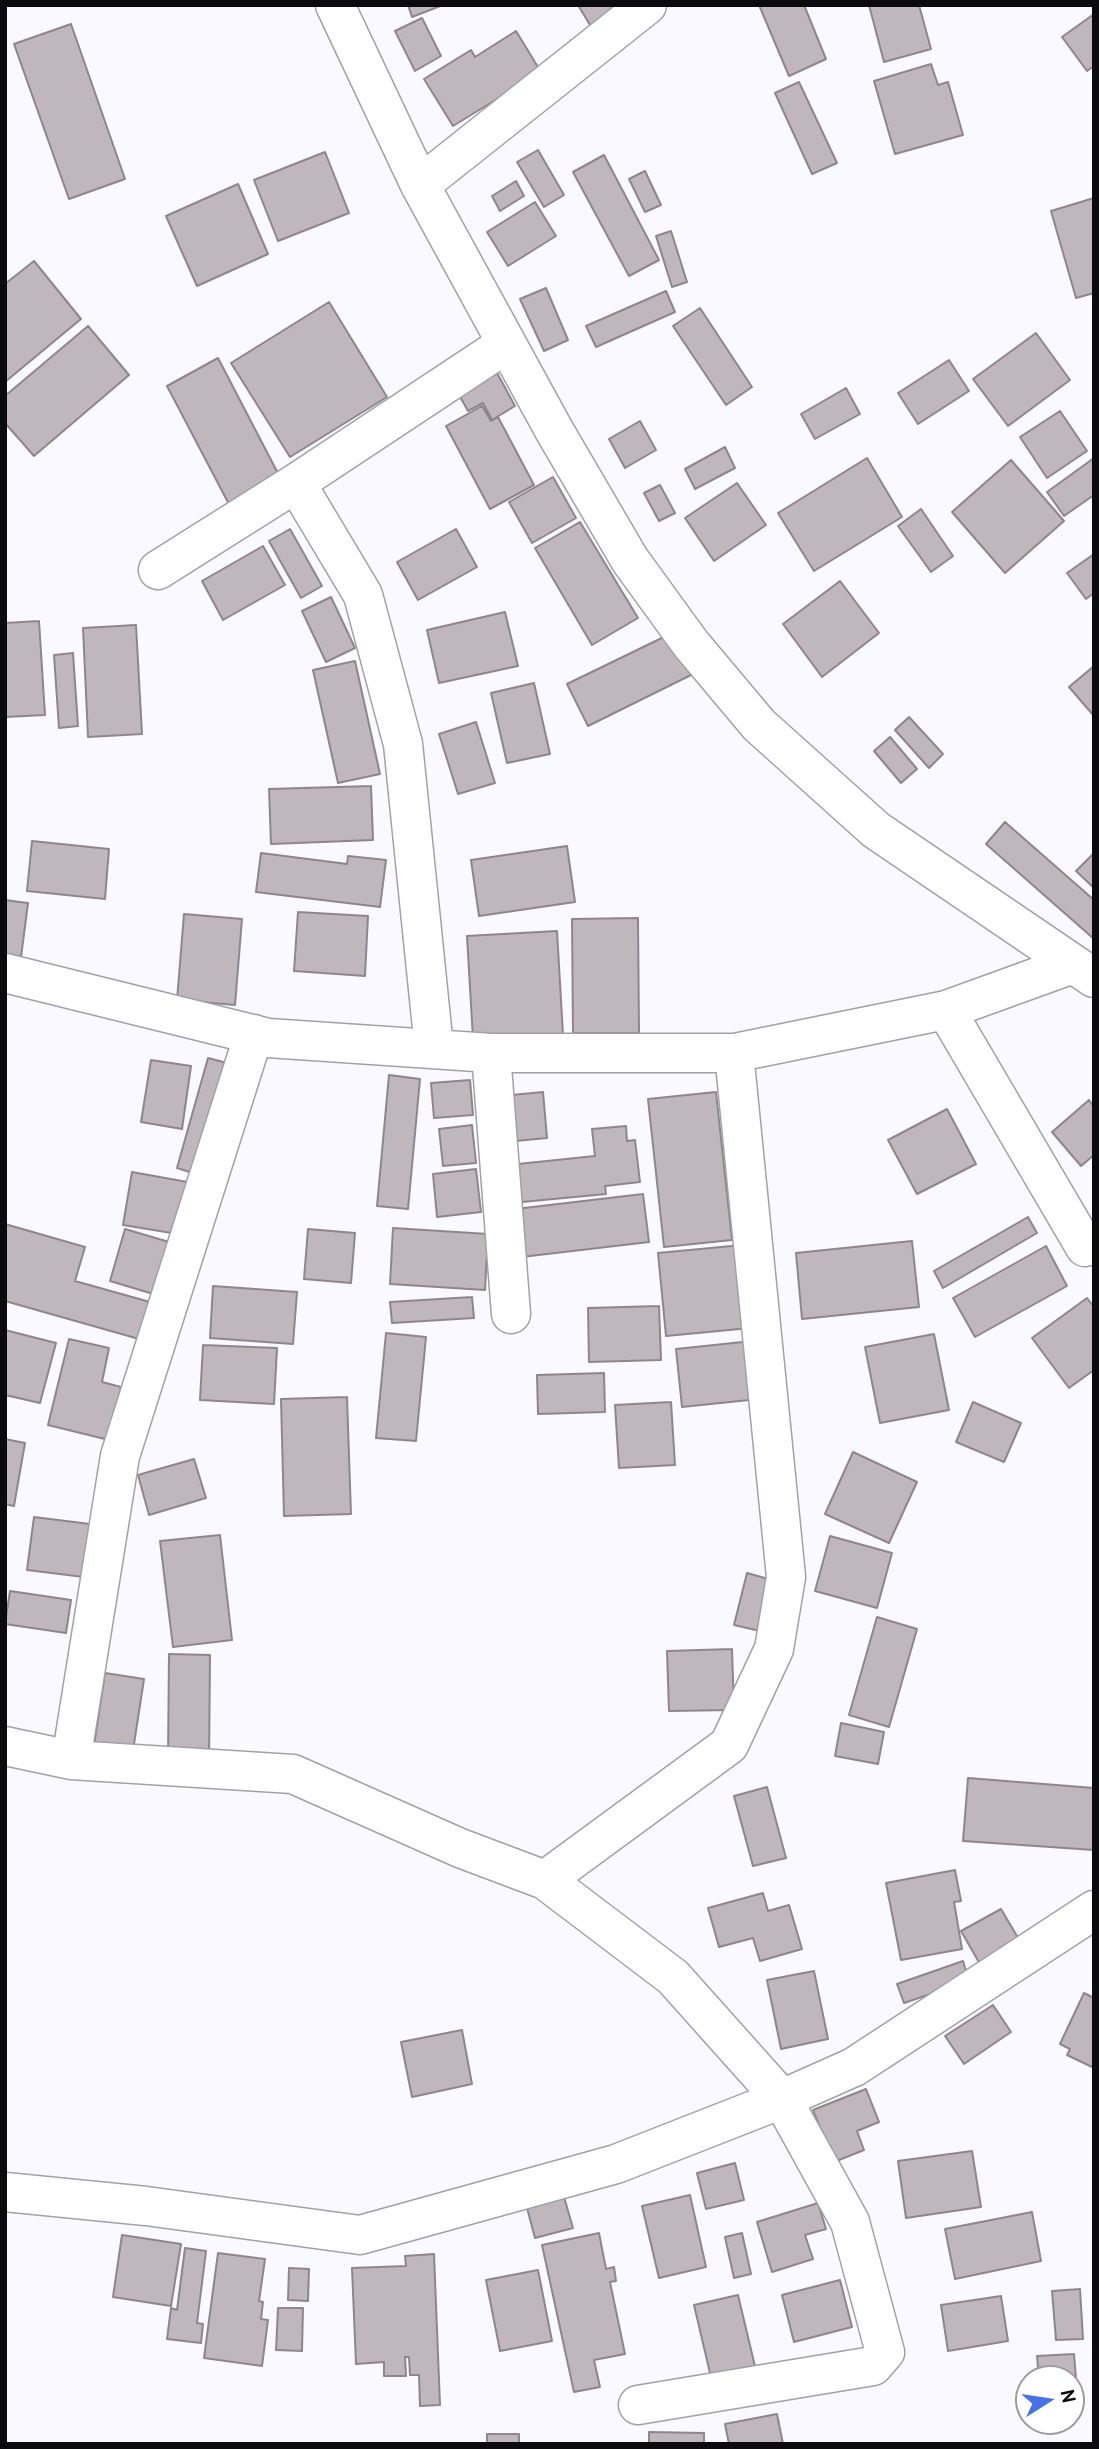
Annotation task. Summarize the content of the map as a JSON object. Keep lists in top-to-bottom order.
{
  "north": "right"
}
